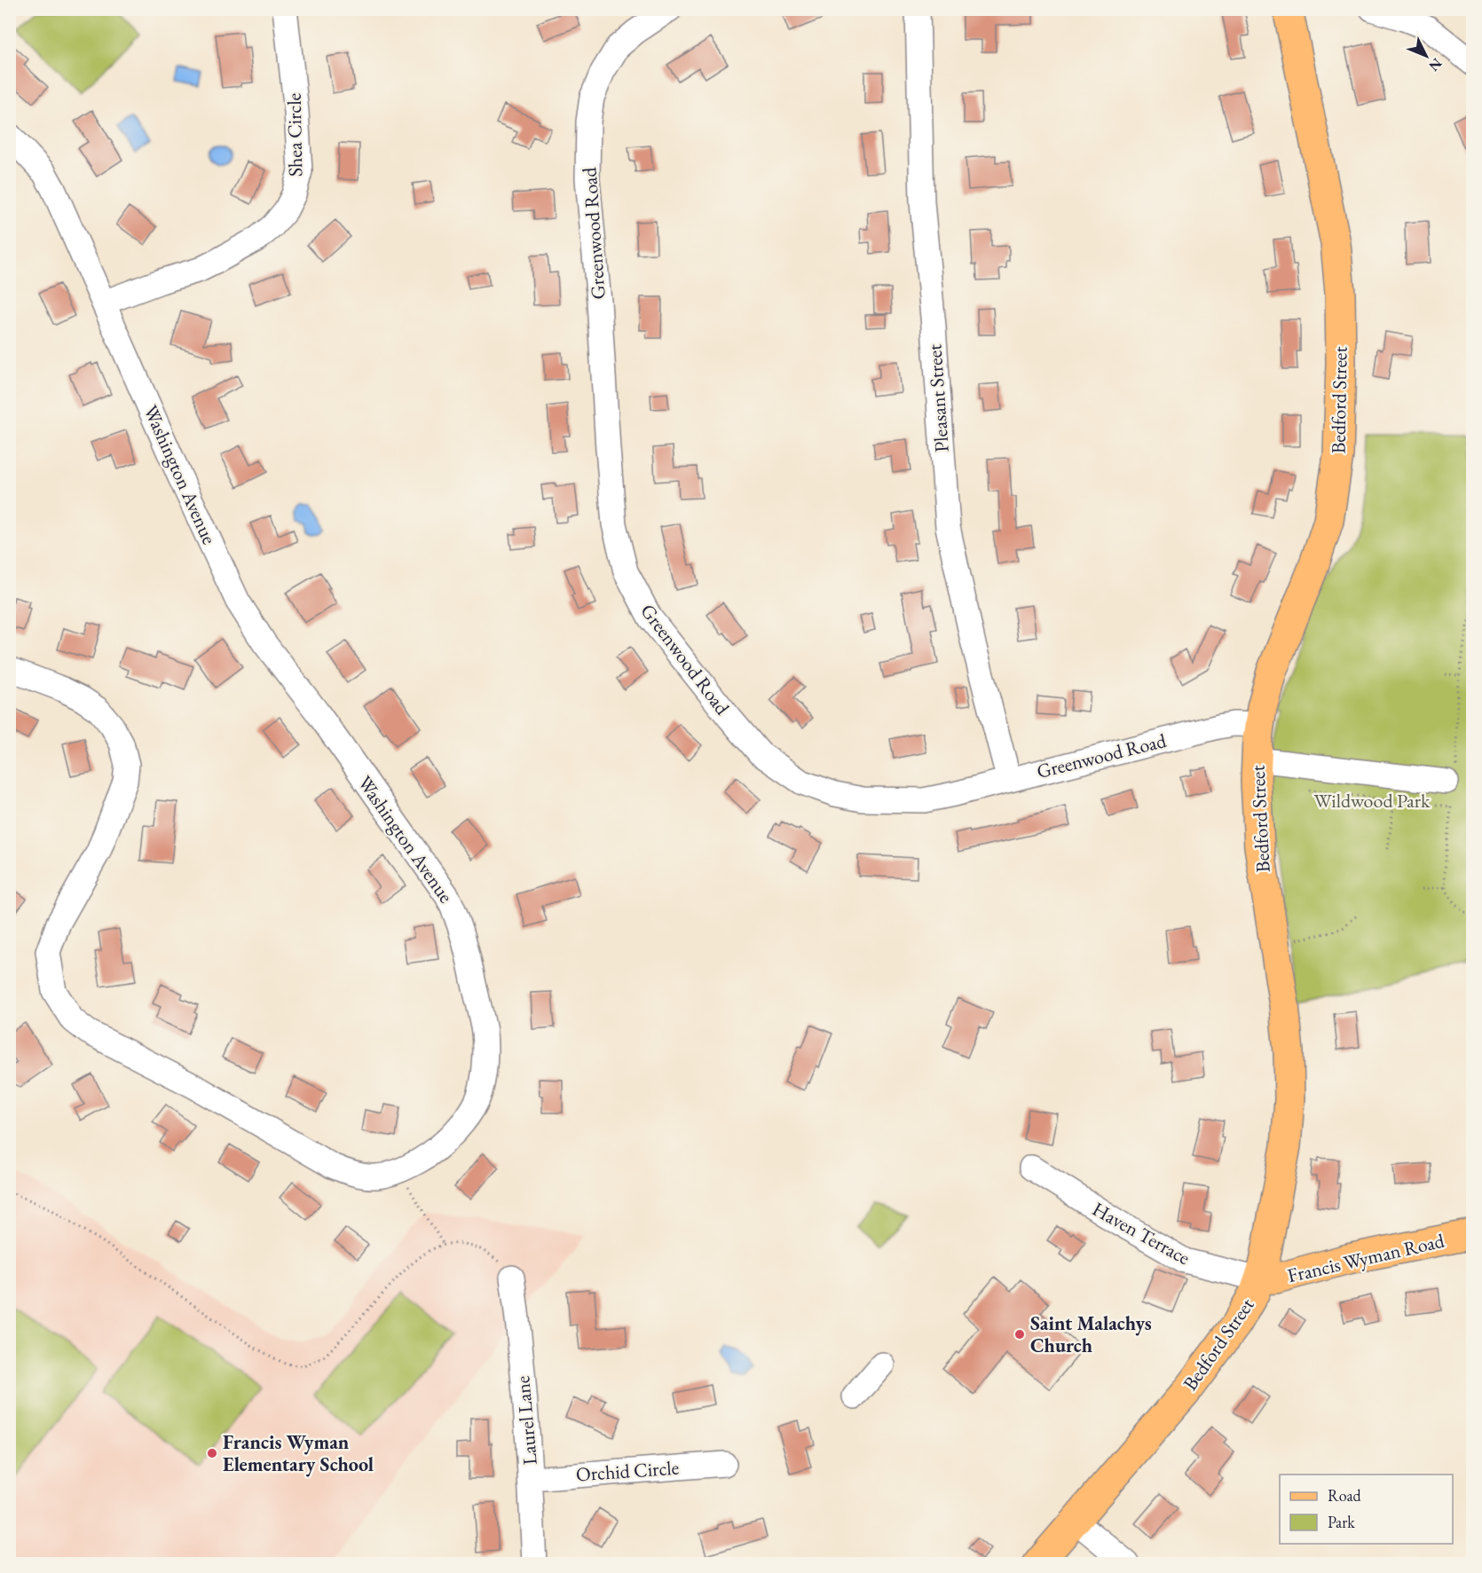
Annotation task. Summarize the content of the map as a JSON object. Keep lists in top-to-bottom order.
{
  "streets": {
    "main road": ["Bedford Street", "Francis Wyman Road"],
    "street": [
      "Shea Circle",
      "Greenwood Road",
      "Pleasant Street",
      "Washington Avenue",
      "Haven Terrace",
      "Laurel Lane",
      "Orchid Circle"
    ]
  },
  "crossings": [
    ["Shea Circle", "Washington Avenue"],
    ["Greenwood Road", "Pleasant Street"],
    ["Greenwood Road", "Bedford Street"],
    ["Bedford Street", "Haven Terrace"],
    ["Bedford Street", "Francis Wyman Road"],
    ["Haven Terrace", "Francis Wyman Road"],
    ["Laurel Lane", "Orchid Circle"]
  ],
  "parks": ["Wildwood Park"],
  "places": ["Saint Malachys Church", "Francis Wyman Elementary School"],
  "legend": ["Road", "Park"],
  "north": "bottom right"
}
